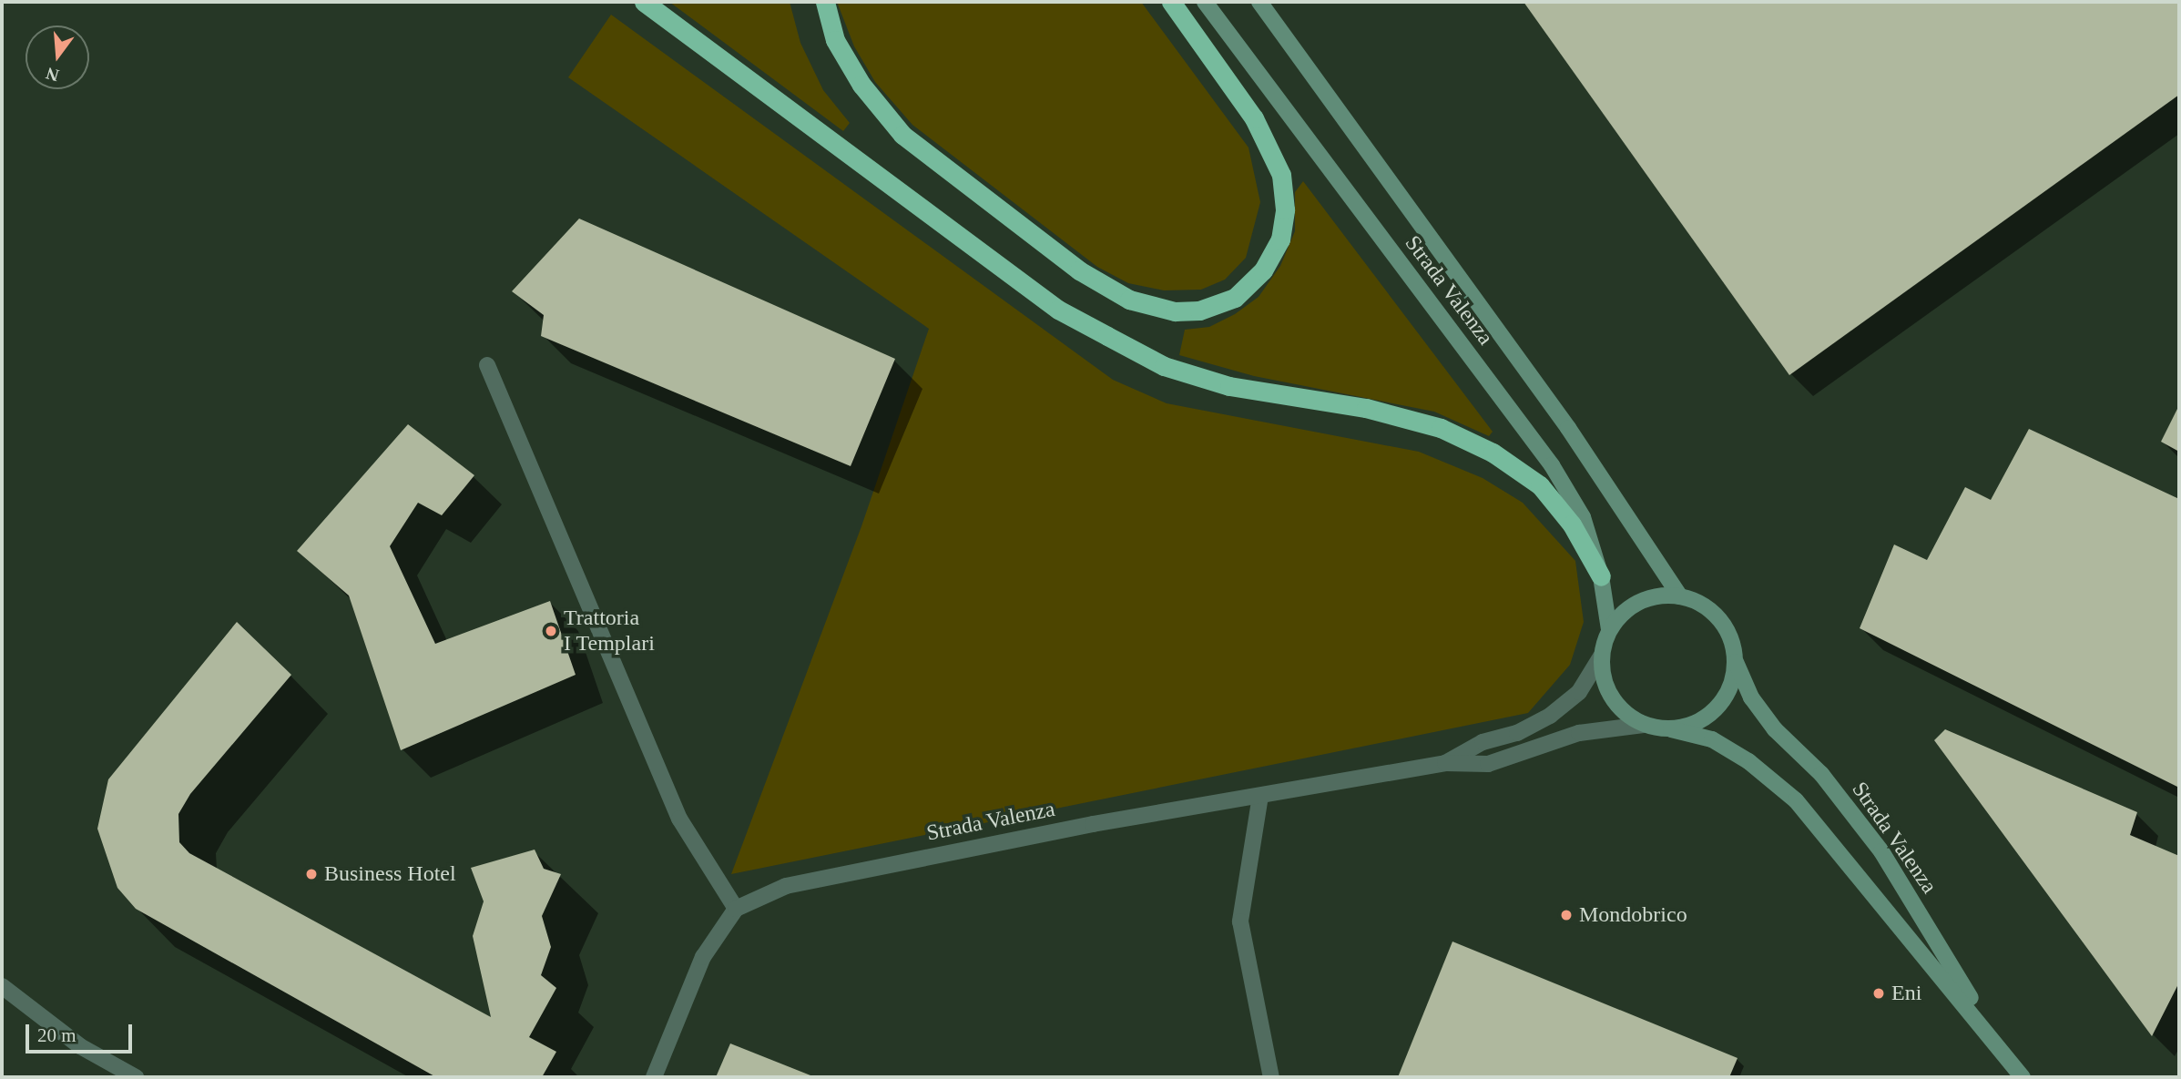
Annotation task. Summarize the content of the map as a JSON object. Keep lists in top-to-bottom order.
{
  "streets": {
    "main road": ["Strada Valenza"]
  },
  "places": [
    "Trattoria I Templari",
    "Business Hotel",
    "Mondobrico",
    "Eni"
  ],
  "scale_bar": "20 m",
  "north": "bottom"
}
